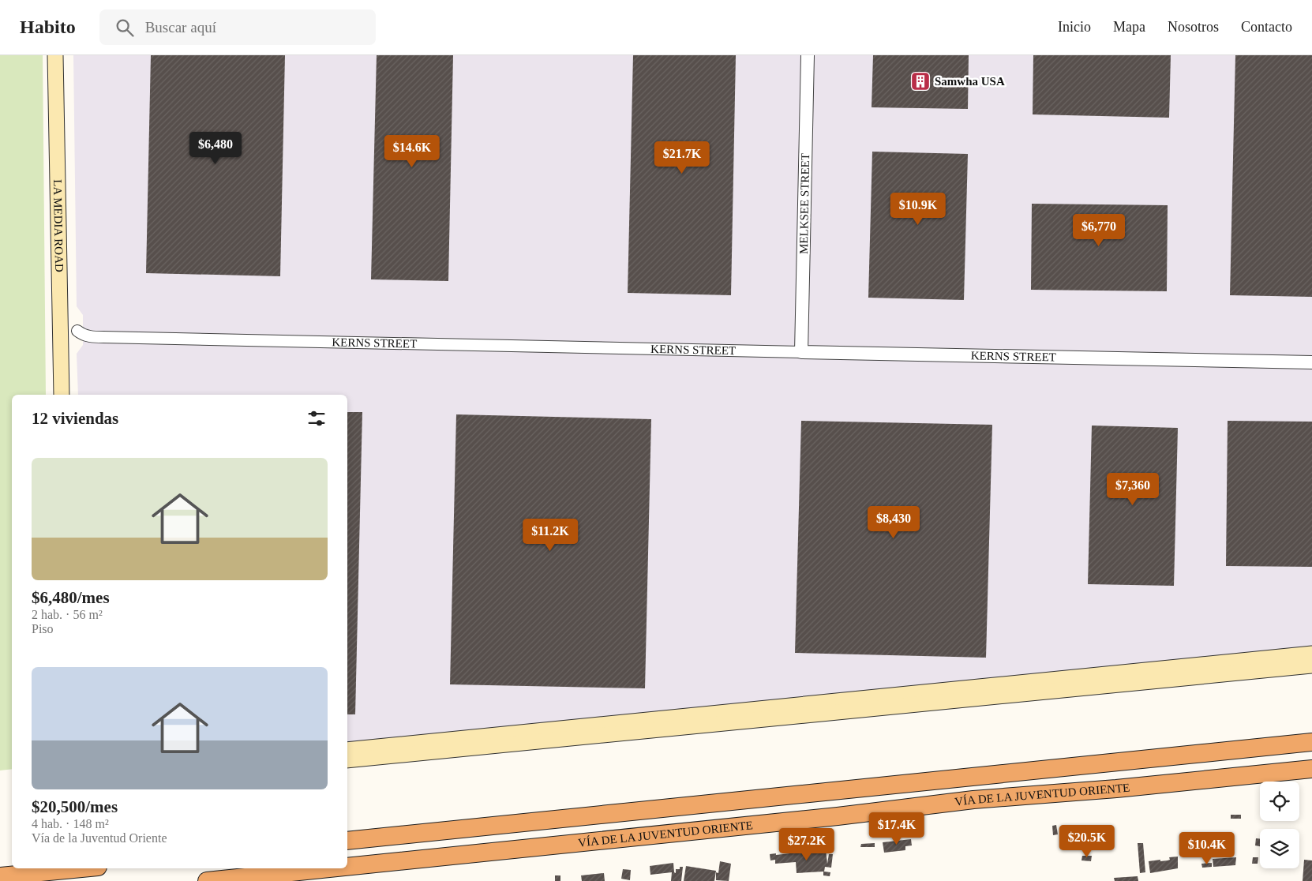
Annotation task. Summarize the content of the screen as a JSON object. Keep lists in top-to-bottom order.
{
  "streets": {
    "highway": ["VÍA DE LA JUVENTUD ORIENTE"],
    "main road": ["LA MEDIA ROAD"],
    "street": ["MELKSEE STREET", "KERNS STREET"]
  },
  "crossings": [
    ["MELKSEE STREET", "KERNS STREET"]
  ],
  "places": {
    "building": ["Samwha USA"]
  },
  "page": {
    "header": "Habito",
    "search": "Buscar aquí",
    "nav": [
      "Inicio",
      "Mapa",
      "Nosotros",
      "Contacto"
    ],
    "price": [
      "$6,480",
      "$14.6K",
      "$21.7K",
      "$10.9K",
      "$6,770",
      "$7,360",
      "$8,430",
      "$11.2K",
      "$17.4K",
      "$20.5K",
      "$27.2K",
      "$10.4K"
    ],
    "heading": "12 viviendas",
    "list": [
      {
        "name": "$6,480/mes",
        "note": "2 hab. · 56 m² · Piso"
      },
      {
        "name": "$20,500/mes",
        "note": "4 hab. · 148 m² · Vía de la Juventud Oriente"
      }
    ]
  }
}
